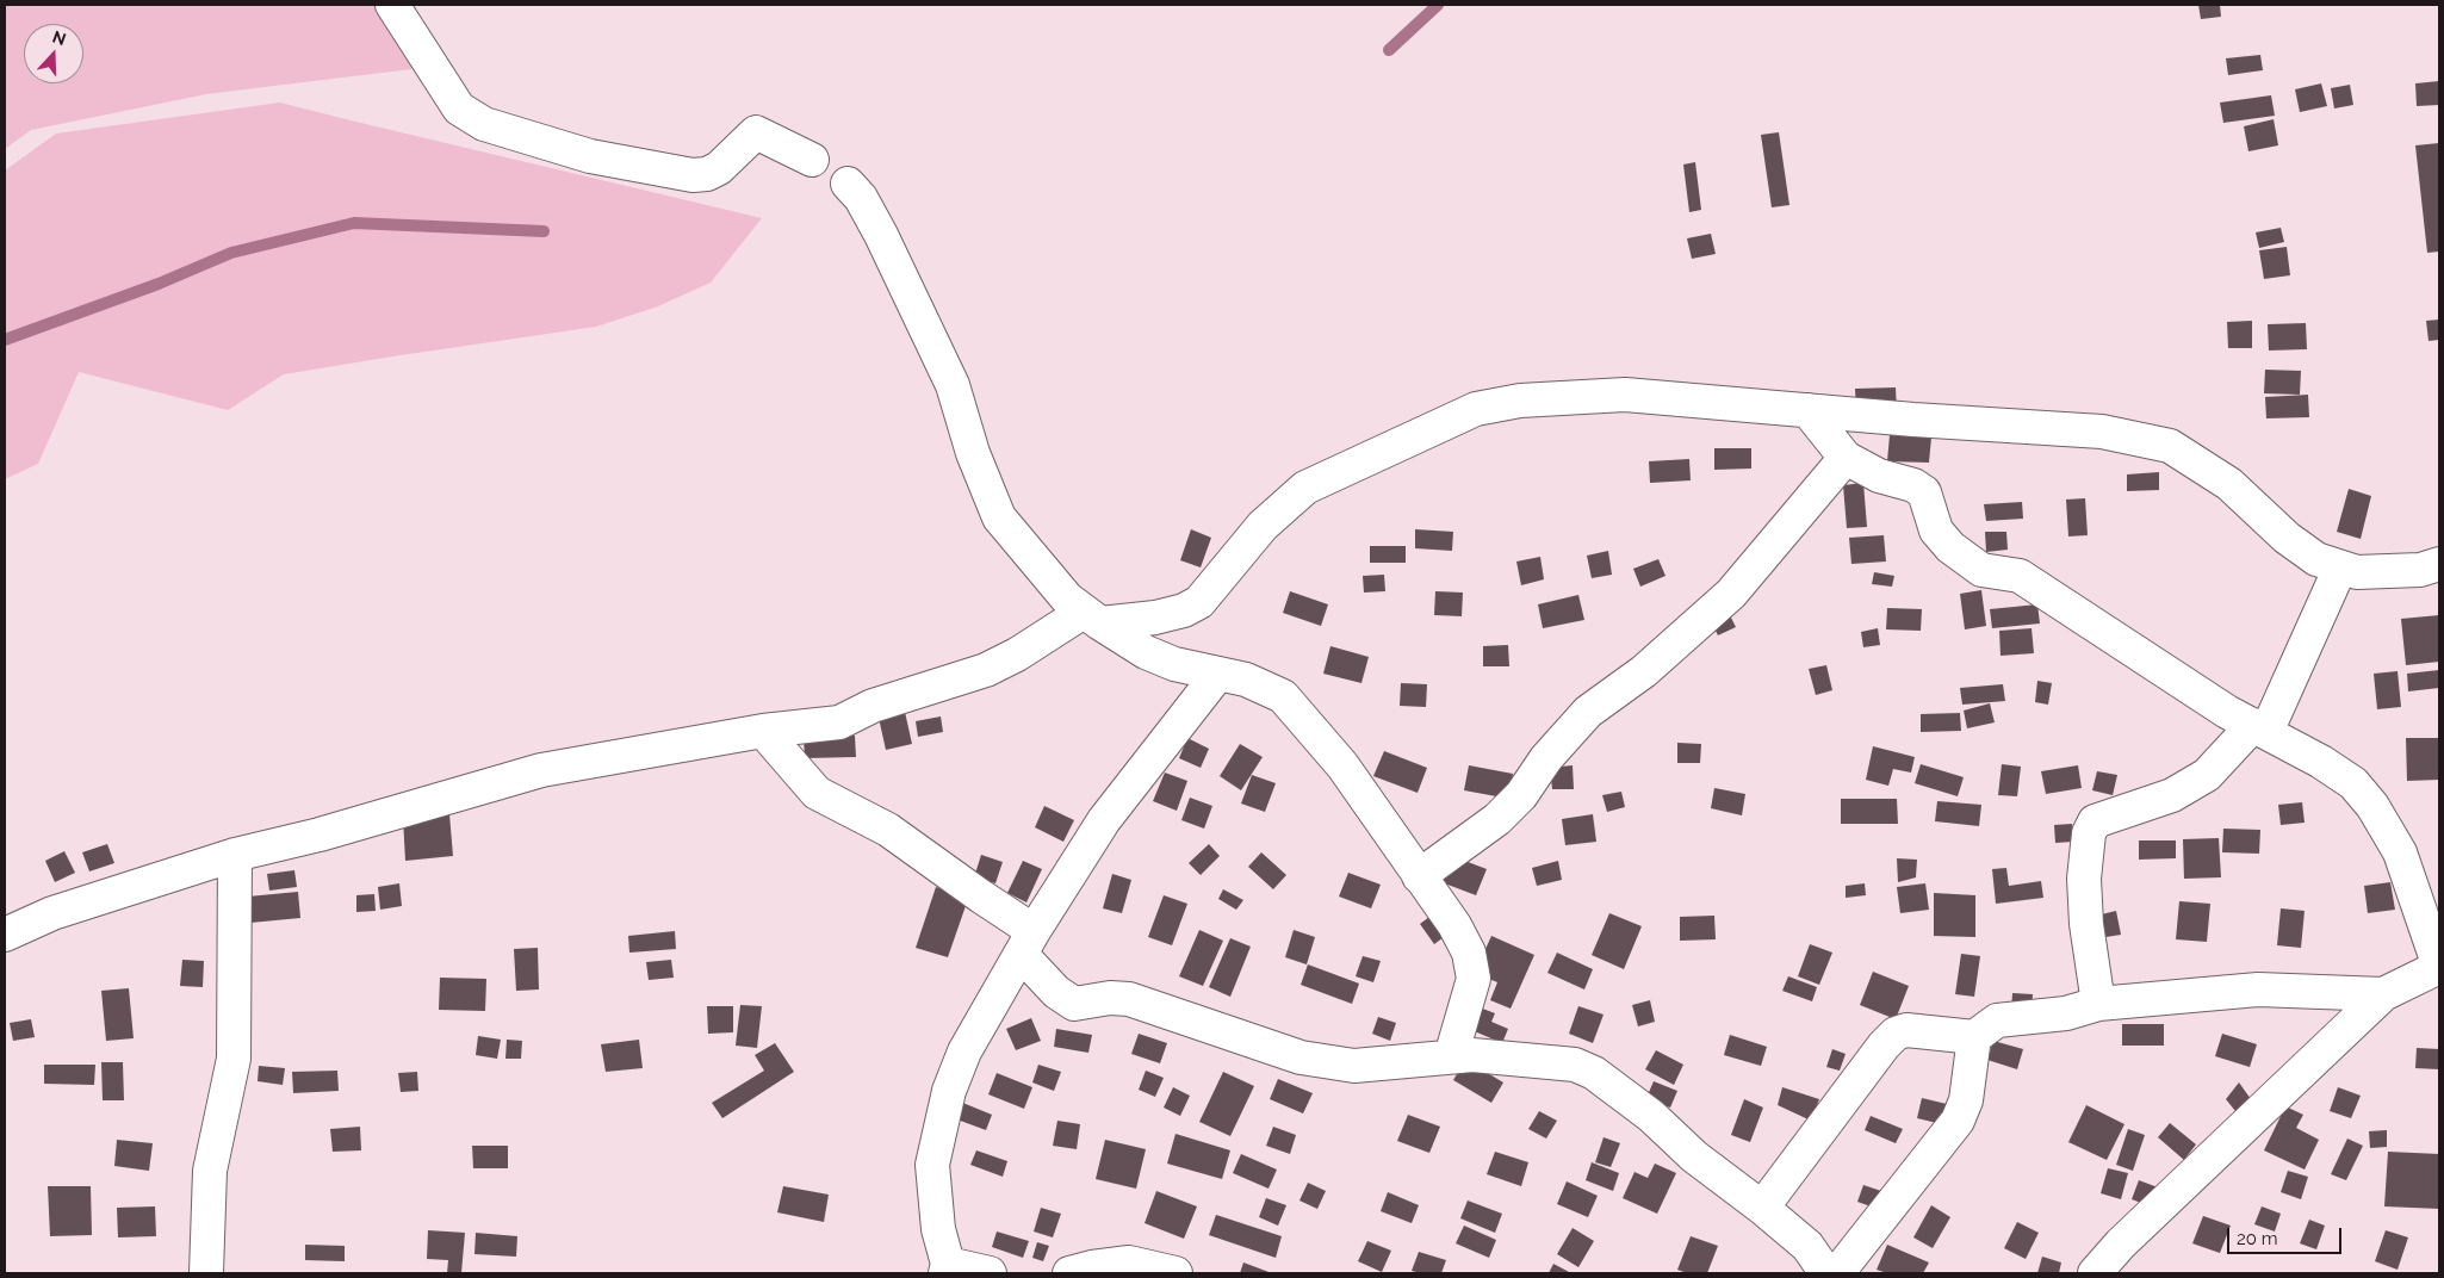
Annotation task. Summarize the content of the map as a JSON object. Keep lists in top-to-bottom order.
{
  "scale_bar": "20 m",
  "north": "top"
}
